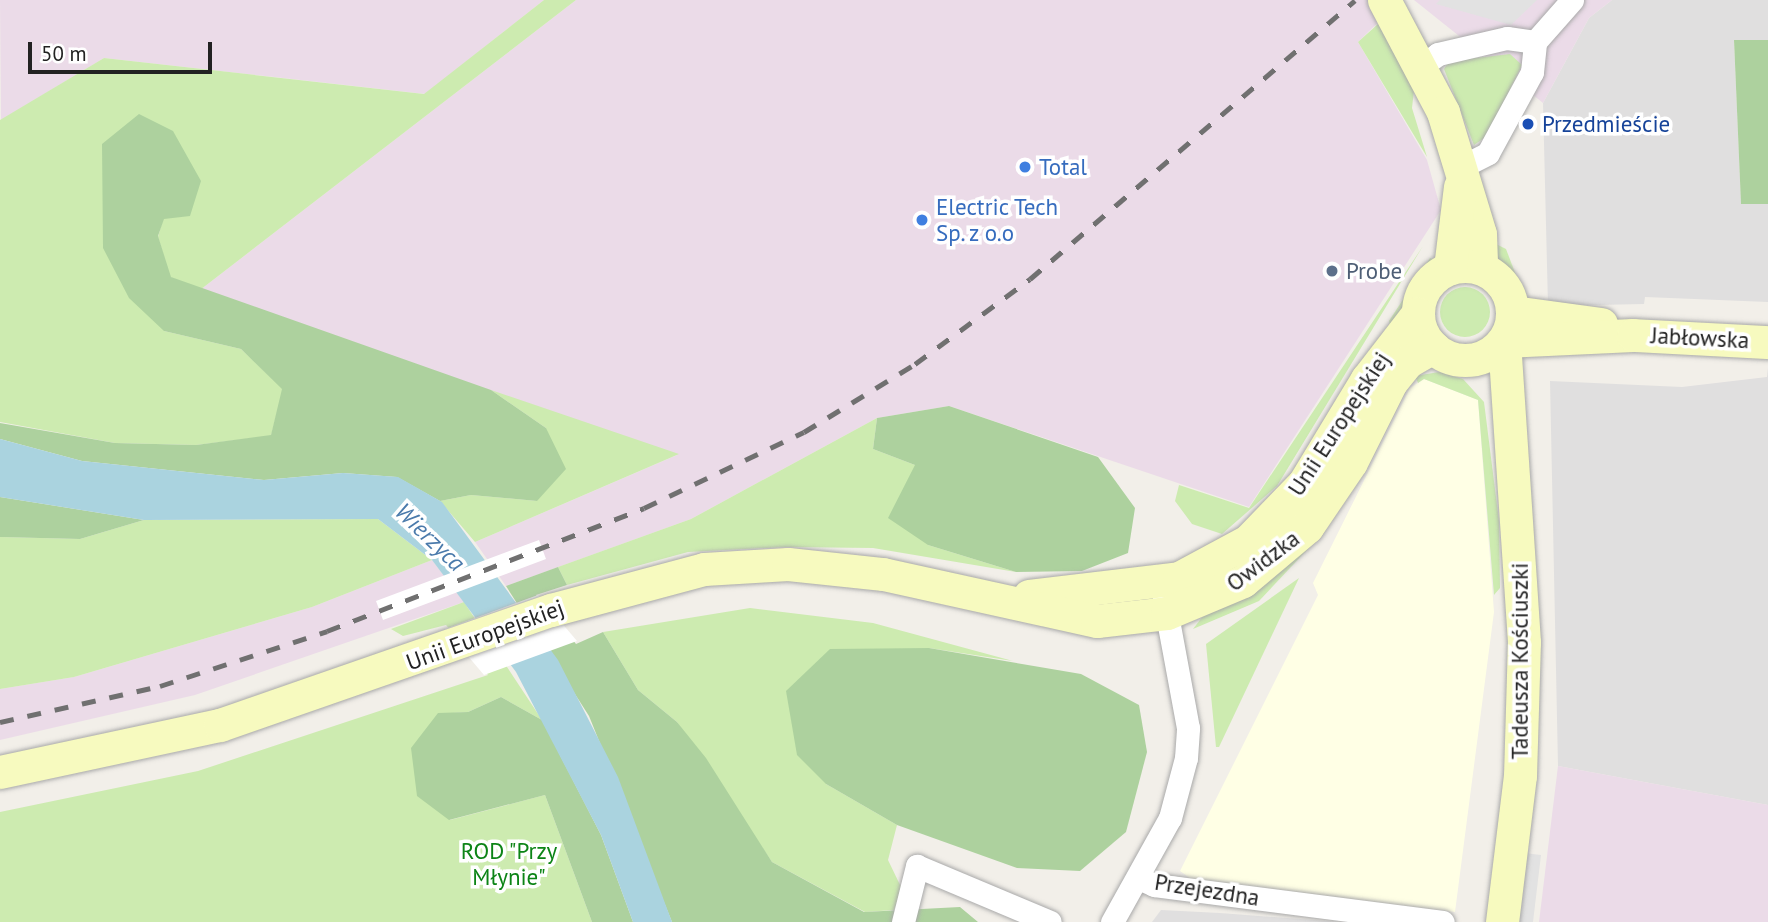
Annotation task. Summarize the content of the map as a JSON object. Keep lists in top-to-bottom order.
{
  "streets": {
    "main road": [
      "Jabłowska",
      "Unii Europejskiej",
      "Owidzka",
      "Tadeusza Kościuszki"
    ],
    "street": ["Przejezdna"]
  },
  "crossings": [
    ["Jabłowska", "Unii Europejskiej"],
    ["Jabłowska", "Owidzka"],
    ["Jabłowska", "Tadeusza Kościuszki"],
    ["Unii Europejskiej", "Owidzka"],
    ["Unii Europejskiej", "Tadeusza Kościuszki"],
    ["Owidzka", "Tadeusza Kościuszki"]
  ],
  "water": ["Wierzyca"],
  "parks": ["ROD \"Przy Młynie\""],
  "places": [
    "Przedmieście",
    "Total",
    "Electric Tech Sp. z o.o",
    "Probe"
  ],
  "scale_bar": "50 m"
}
